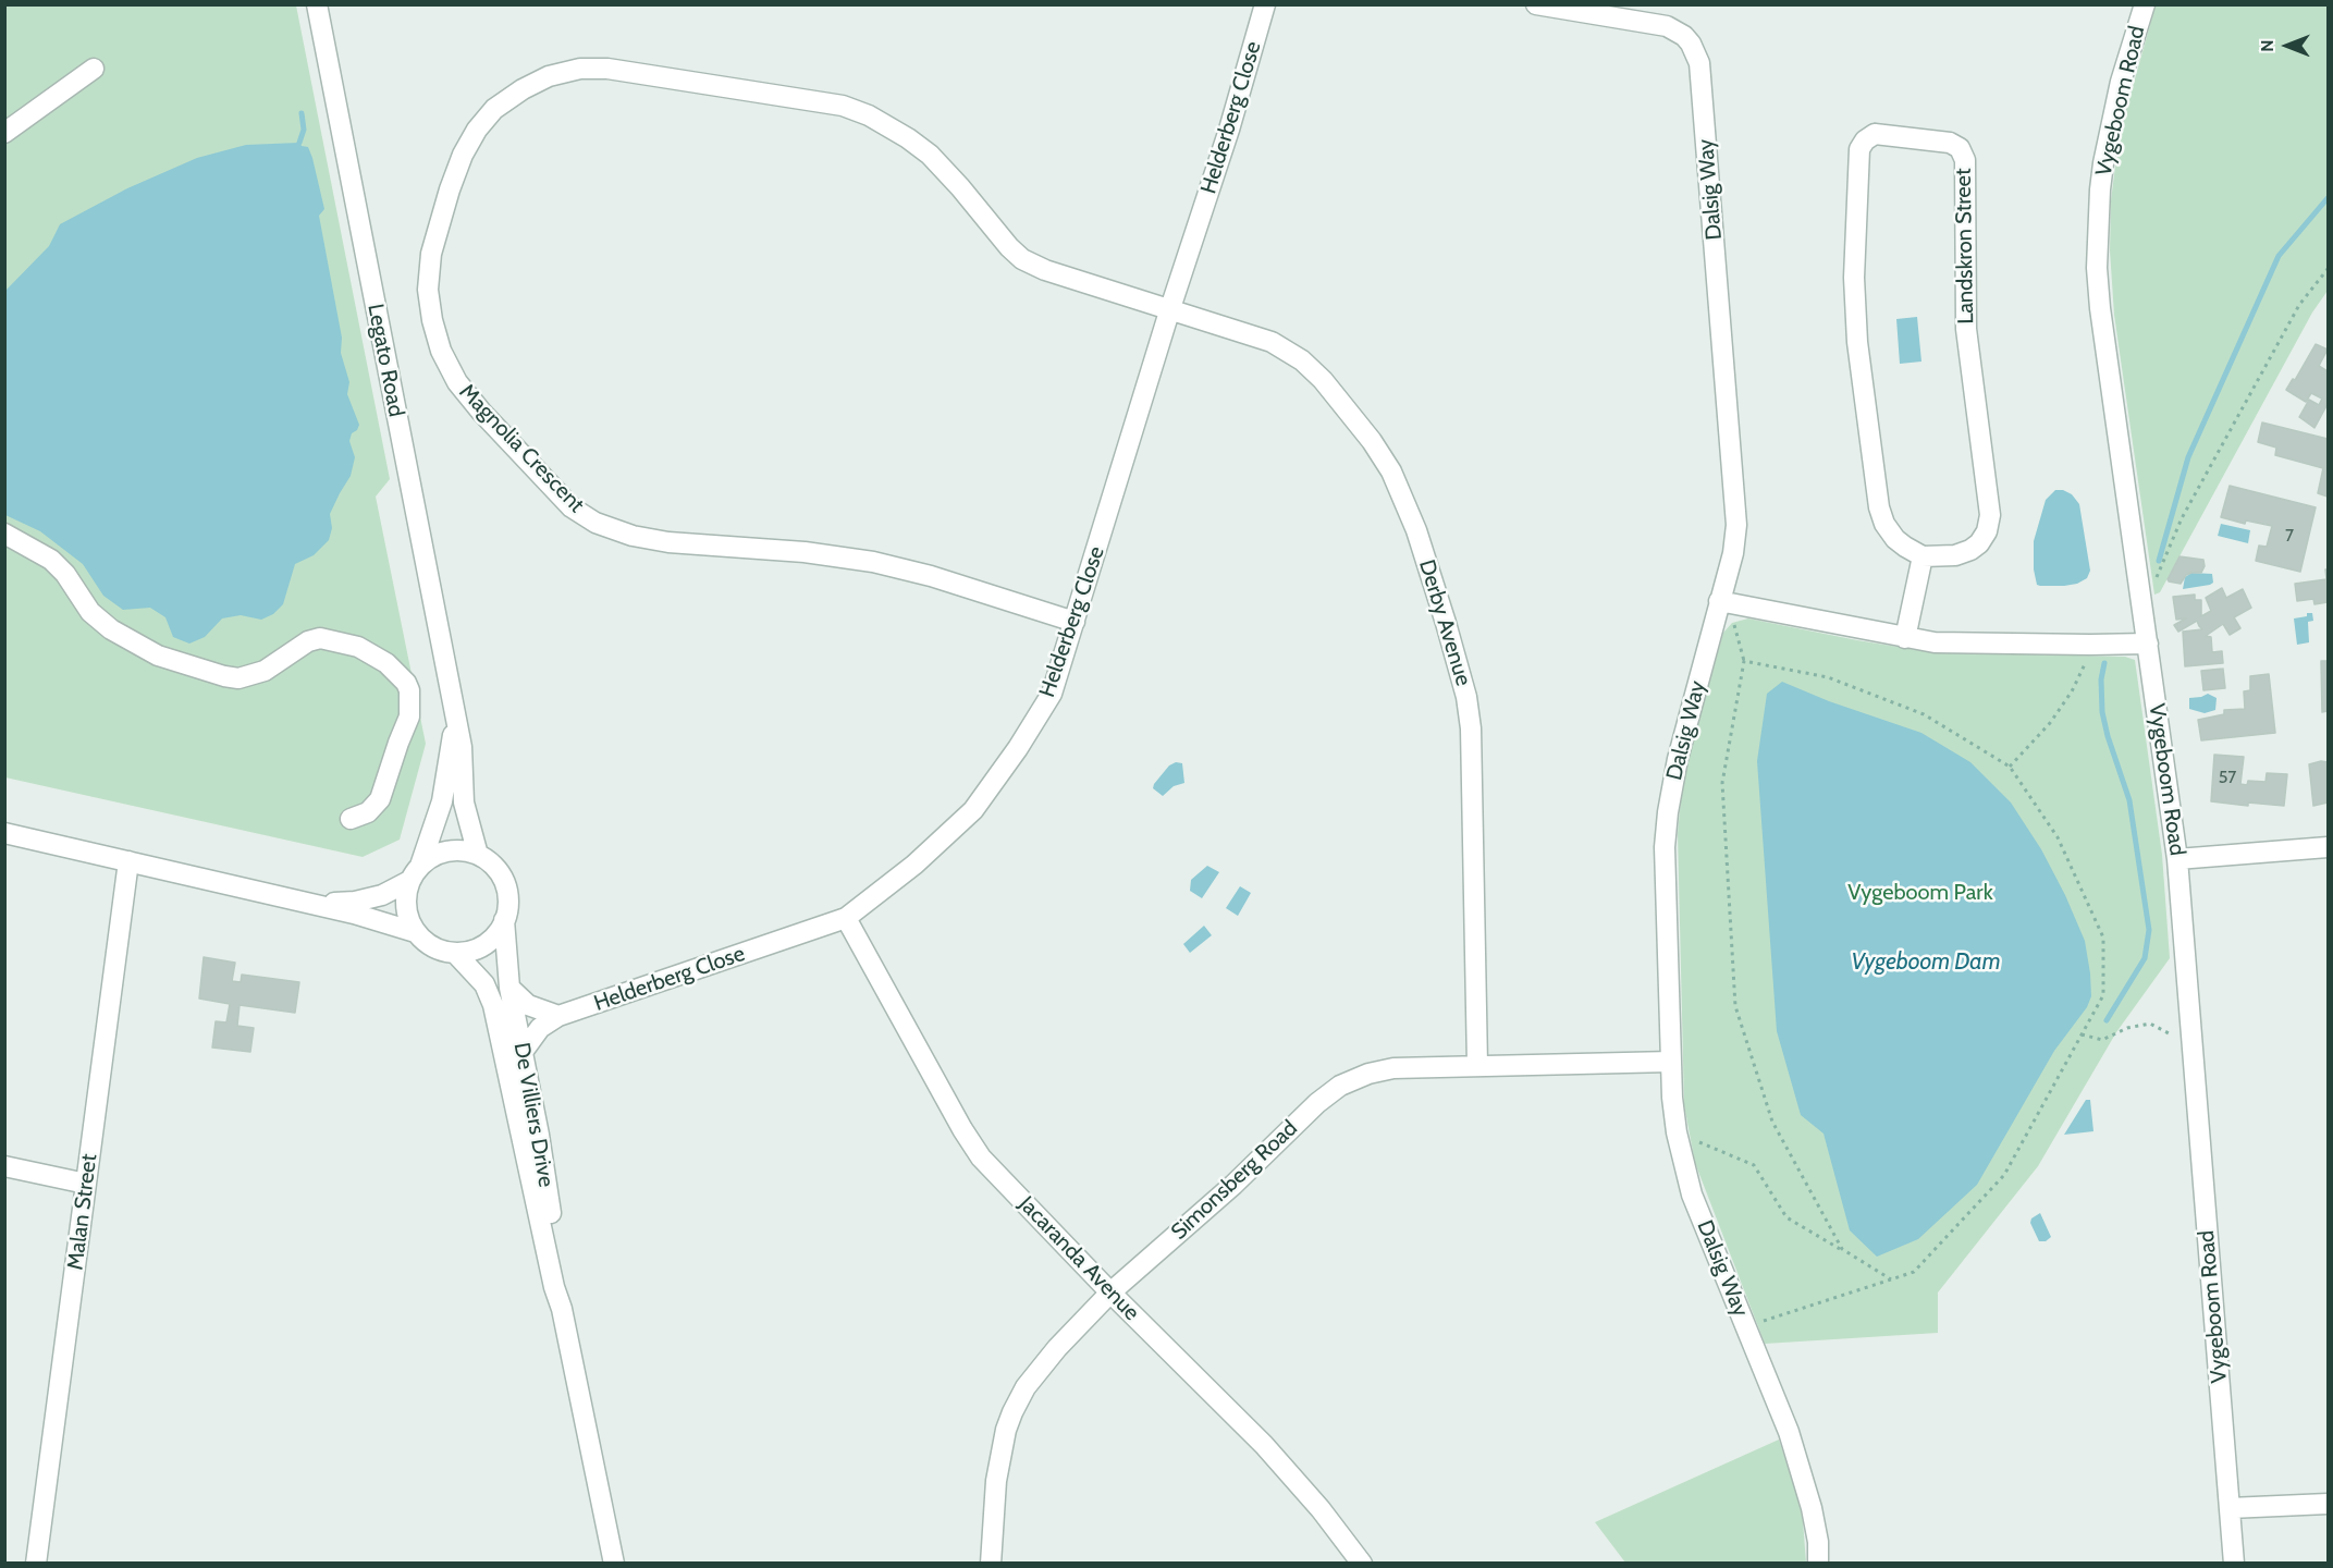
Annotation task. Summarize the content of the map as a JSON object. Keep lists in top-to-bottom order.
{
  "streets": {
    "street": [
      "Vygeboom Road",
      "Helderberg Close",
      "Dalsig Way",
      "Landskron Street",
      "Legato Road",
      "Magnolia Crescent",
      "Derby Avenue",
      "De Villiers Drive",
      "Simonsberg Road",
      "Malan Street",
      "Jacaranda Avenue"
    ]
  },
  "crossings": [
    ["Helderberg Close", "Magnolia Crescent"],
    ["Helderberg Close", "Derby Avenue"],
    ["Helderberg Close", "De Villiers Drive"],
    ["Helderberg Close", "Jacaranda Avenue"],
    ["Dalsig Way", "Simonsberg Road"],
    ["Legato Road", "De Villiers Drive"],
    ["Magnolia Crescent", "Derby Avenue"],
    ["Derby Avenue", "Simonsberg Road"],
    ["Simonsberg Road", "Jacaranda Avenue"]
  ],
  "water": ["Vygeboom Dam"],
  "parks": ["Vygeboom Park"],
  "house_numbers": ["7", "57"],
  "north": "left"
}
